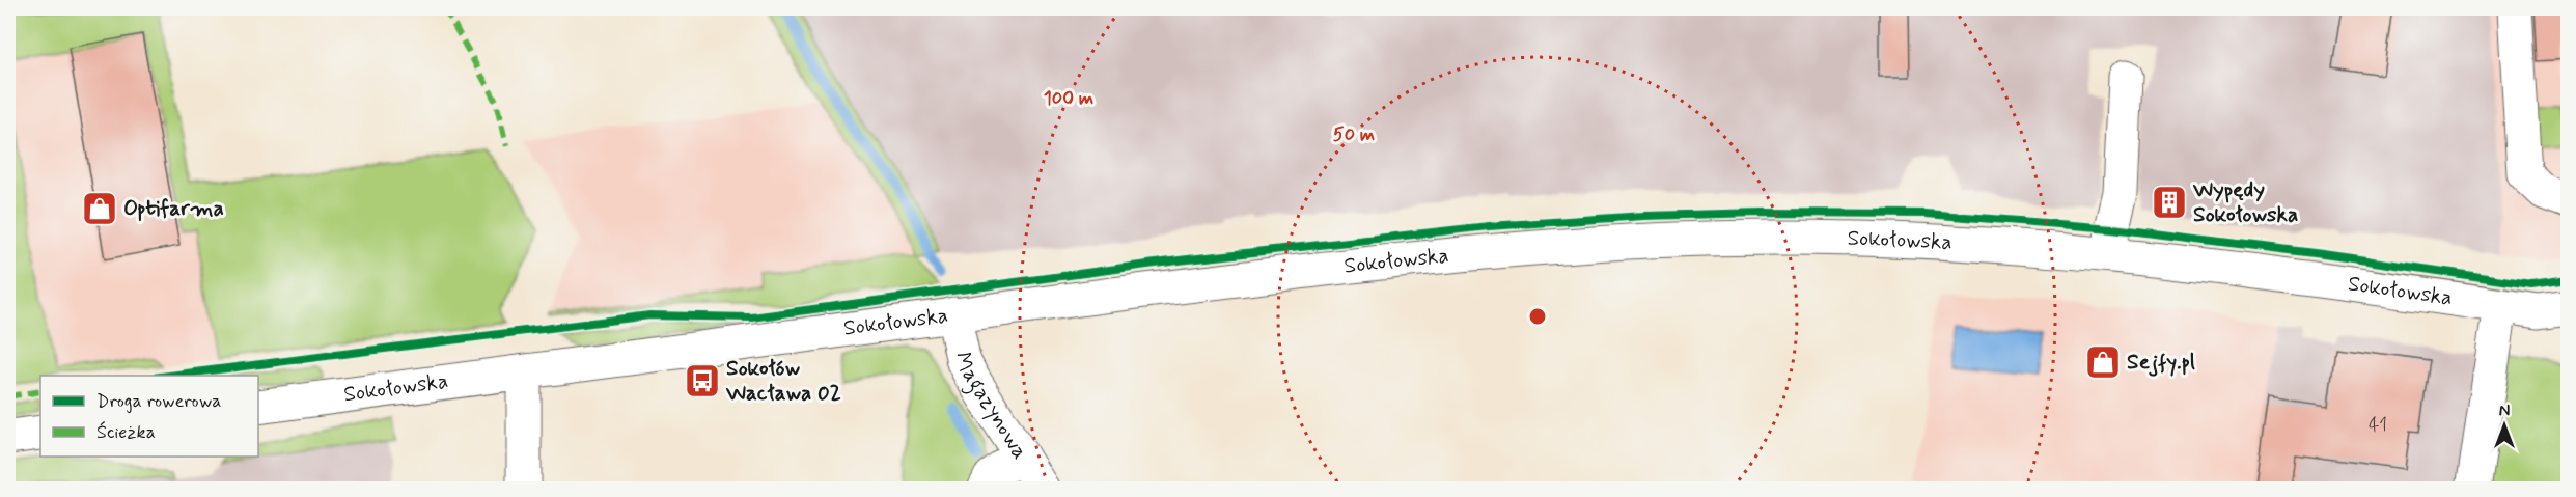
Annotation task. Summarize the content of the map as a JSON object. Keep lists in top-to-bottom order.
{
  "streets": {
    "street": ["Sokołowska", "Magazynowa"]
  },
  "crossings": [
    ["Sokołowska", "Magazynowa"]
  ],
  "places": {
    "building": ["Wypędy Sokołowska"],
    "shop": ["Optifarma", "Sejfy.pl"],
    "bus stop": ["Sokołów Wacława 02"]
  },
  "house_numbers": ["41"],
  "legend": ["Droga rowerowa", "Ścieżka"],
  "north": "top",
  "rings": ["100 m", "50 m"]
}
